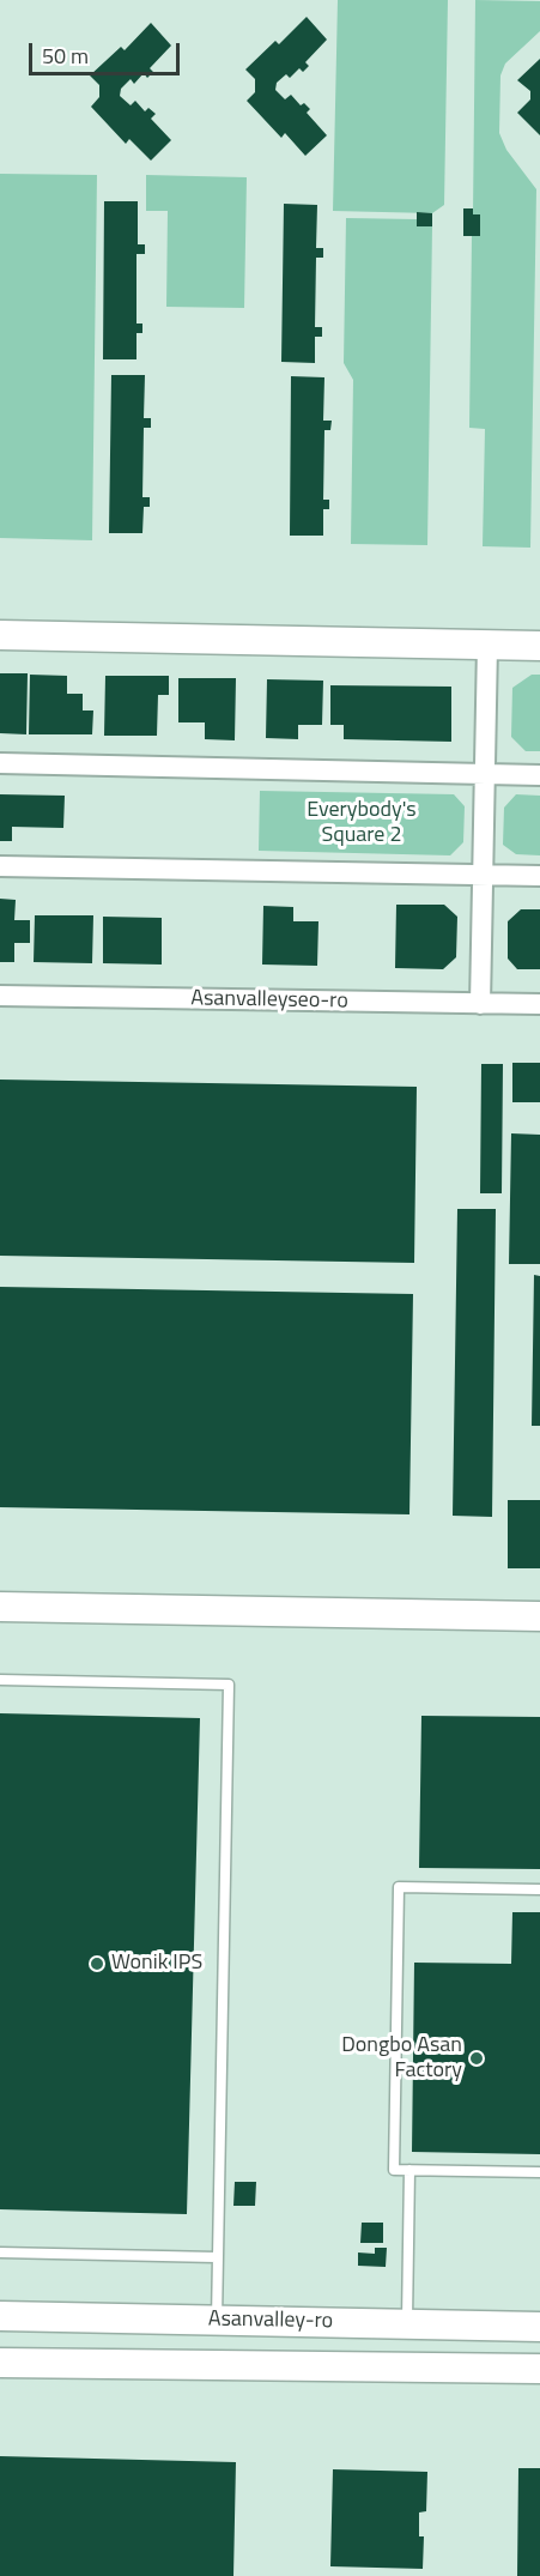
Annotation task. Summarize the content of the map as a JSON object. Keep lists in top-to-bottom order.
{
  "streets": {
    "street": ["Asanvalleyseo-ro", "Asanvalley-ro"]
  },
  "parks": ["Everybody's Square 2"],
  "places": ["Wonik IPS", "Dongbo Asan Factory"],
  "scale_bar": "50 m"
}
